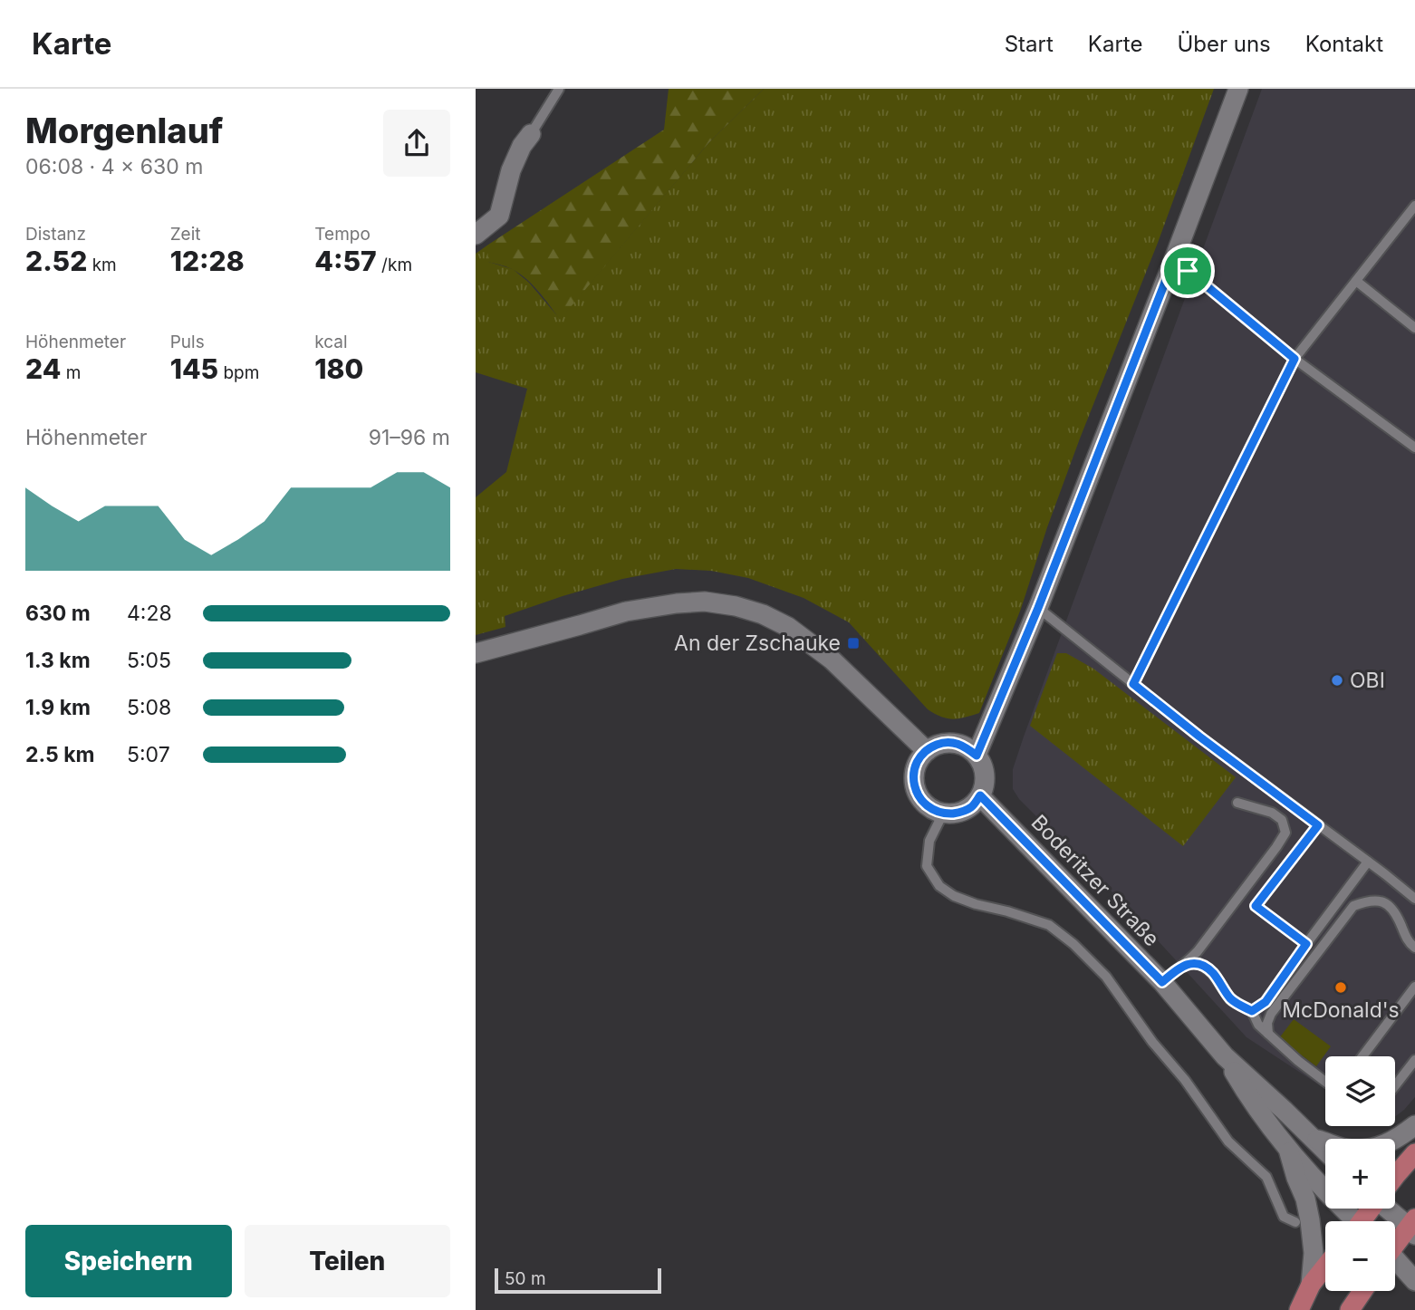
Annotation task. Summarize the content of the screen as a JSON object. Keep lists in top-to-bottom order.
{
  "streets": {
    "street": ["Boderitzer Straße"]
  },
  "places": {
    "transit": ["An der Zschauke"],
    "other": ["OBI", "McDonald's"]
  },
  "scale_bar": "50 m",
  "page": {
    "header": "Karte",
    "nav": [
      "Start",
      "Karte",
      "Über uns",
      "Kontakt"
    ],
    "heading": ["Morgenlauf", "06:08 · 4 × 630 m"],
    "stats": [
      ["Distanz", "2.52 km"],
      ["Zeit", "12:28"],
      ["Tempo", "4:57 /km"],
      ["Höhenmeter", "24 m"],
      ["Puls", "145 bpm"],
      ["kcal", "180"]
    ],
    "chart": ["Höhenmeter", "91–96 m"],
    "list": [
      {
        "name": "630 m",
        "note": "4:28"
      },
      {
        "name": "1.3 km",
        "note": "5:05"
      },
      {
        "name": "1.9 km",
        "note": "5:08"
      },
      {
        "name": "2.5 km",
        "note": "5:07"
      }
    ],
    "map_buttons": ["+", "−"],
    "buttons": ["Speichern", "Teilen"],
    "scale": "50 m"
  }
}
